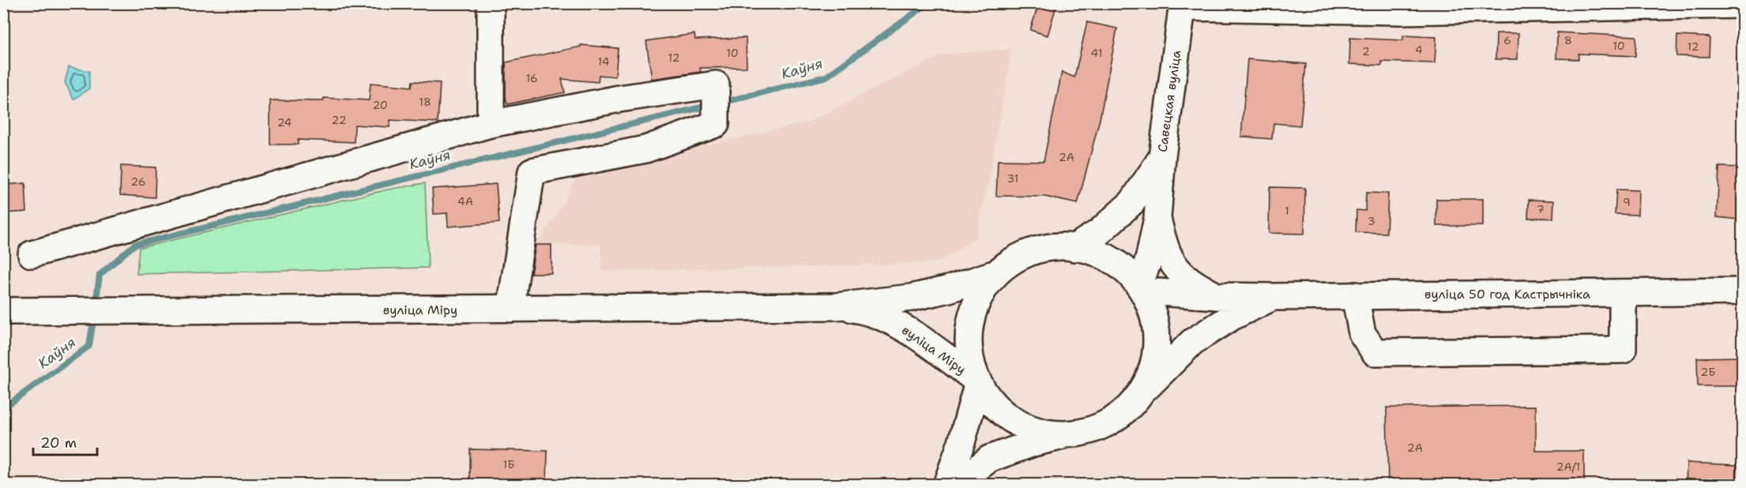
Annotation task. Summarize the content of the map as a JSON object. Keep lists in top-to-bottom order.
{
  "streets": {
    "main road": ["Савецкая вуліца", "вуліца 50 год Кастрычніка", "вуліца Міру"]
  },
  "water": ["Каўня"],
  "house_numbers": [
    "6",
    "8",
    "10",
    "12",
    "4",
    "2",
    "10",
    "41",
    "12",
    "14",
    "16",
    "18",
    "20",
    "22",
    "24",
    "2А",
    "31",
    "26",
    "4А",
    "9",
    "7",
    "1",
    "3",
    "2Б",
    "2А",
    "1Б",
    "2А/1"
  ],
  "scale_bar": "20 m"
}
